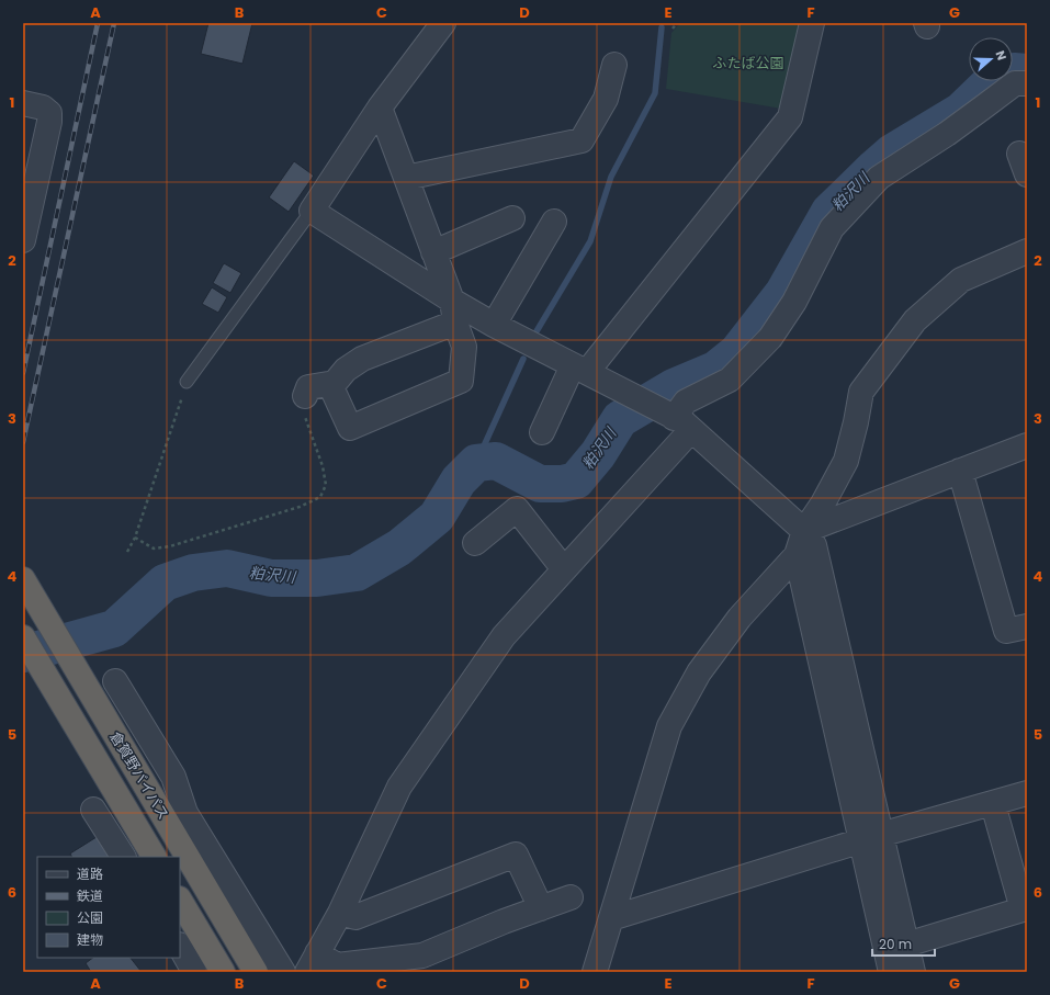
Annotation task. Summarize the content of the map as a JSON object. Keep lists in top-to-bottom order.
{
  "streets": {
    "highway": ["倉賀野バイパス"]
  },
  "water": ["粕沢川"],
  "parks": ["ふたば公園"],
  "legend": [
    "道路",
    "鉄道",
    "公園",
    "建物"
  ],
  "scale_bar": "20 m",
  "north": "right",
  "grid": {
    "columns": [
      "A",
      "B",
      "C",
      "D",
      "E",
      "F",
      "G"
    ],
    "rows": [
      "1",
      "2",
      "3",
      "4",
      "5",
      "6"
    ]
  }
}
